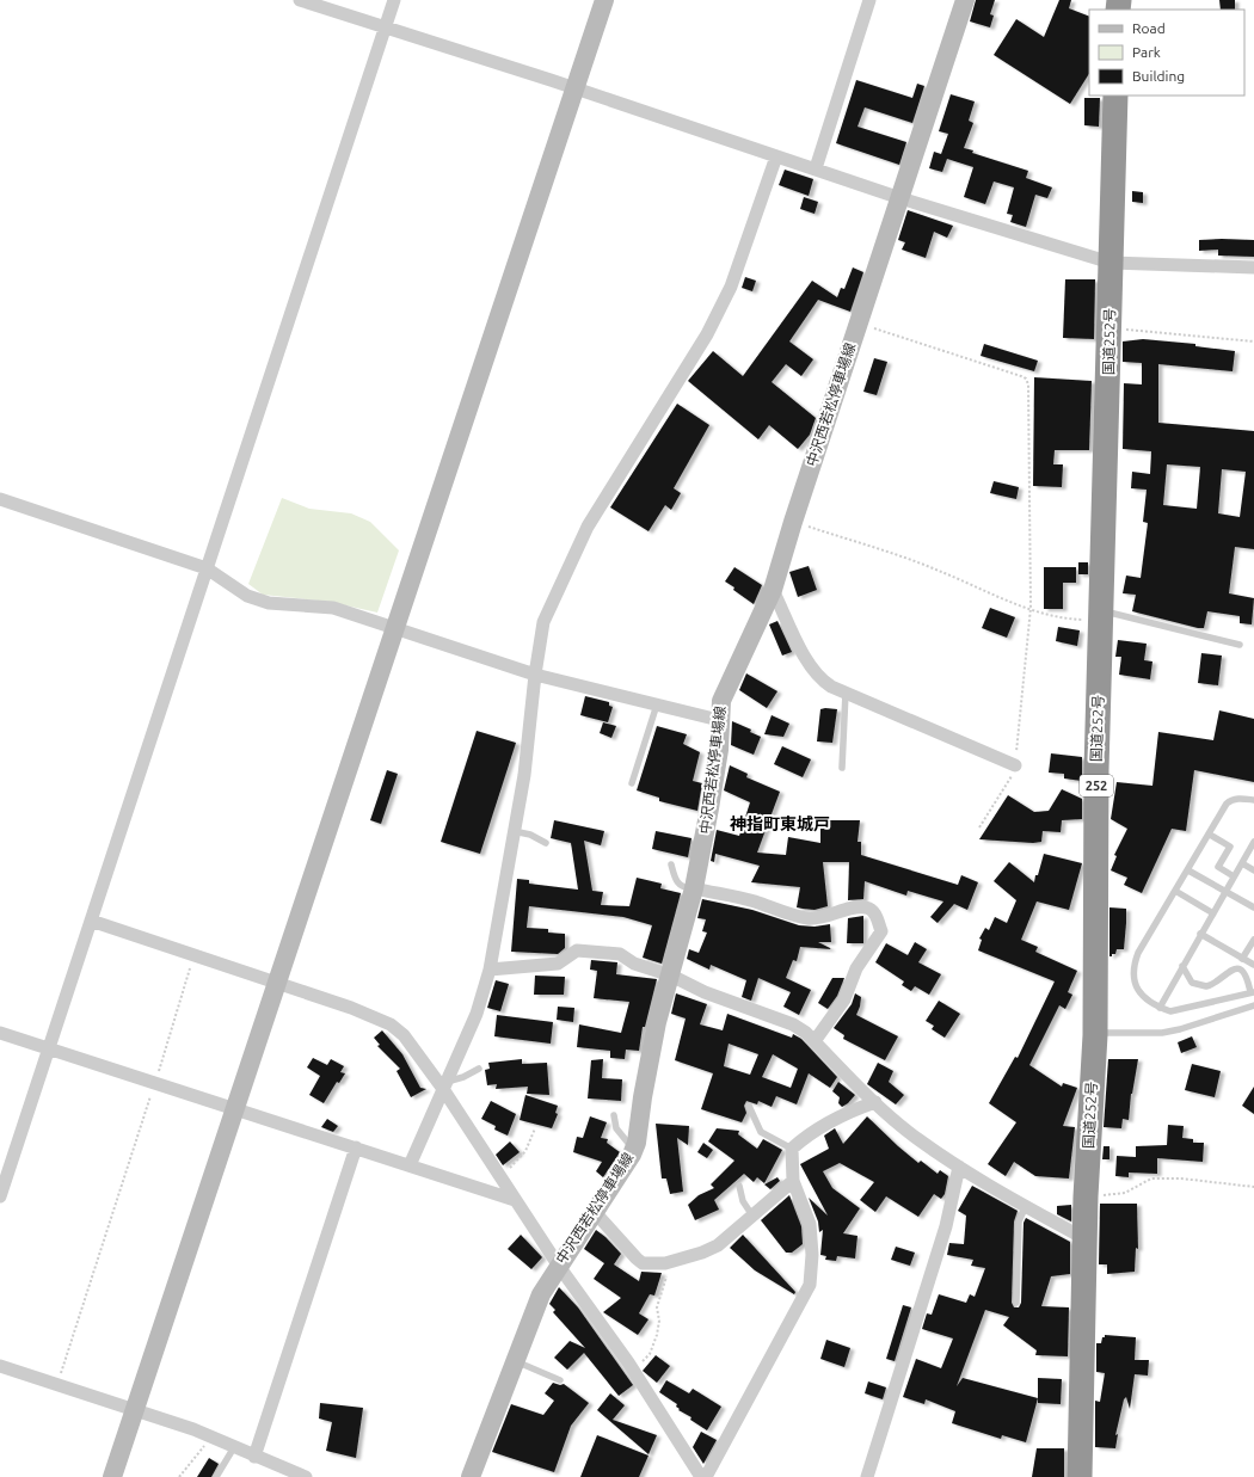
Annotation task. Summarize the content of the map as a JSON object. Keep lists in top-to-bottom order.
{
  "streets": {
    "highway": ["国道252号", "252"],
    "main road": ["中沢西若松停車場線"]
  },
  "districts": ["神指町東城戸"],
  "legend": ["Road", "Park", "Building"]
}
